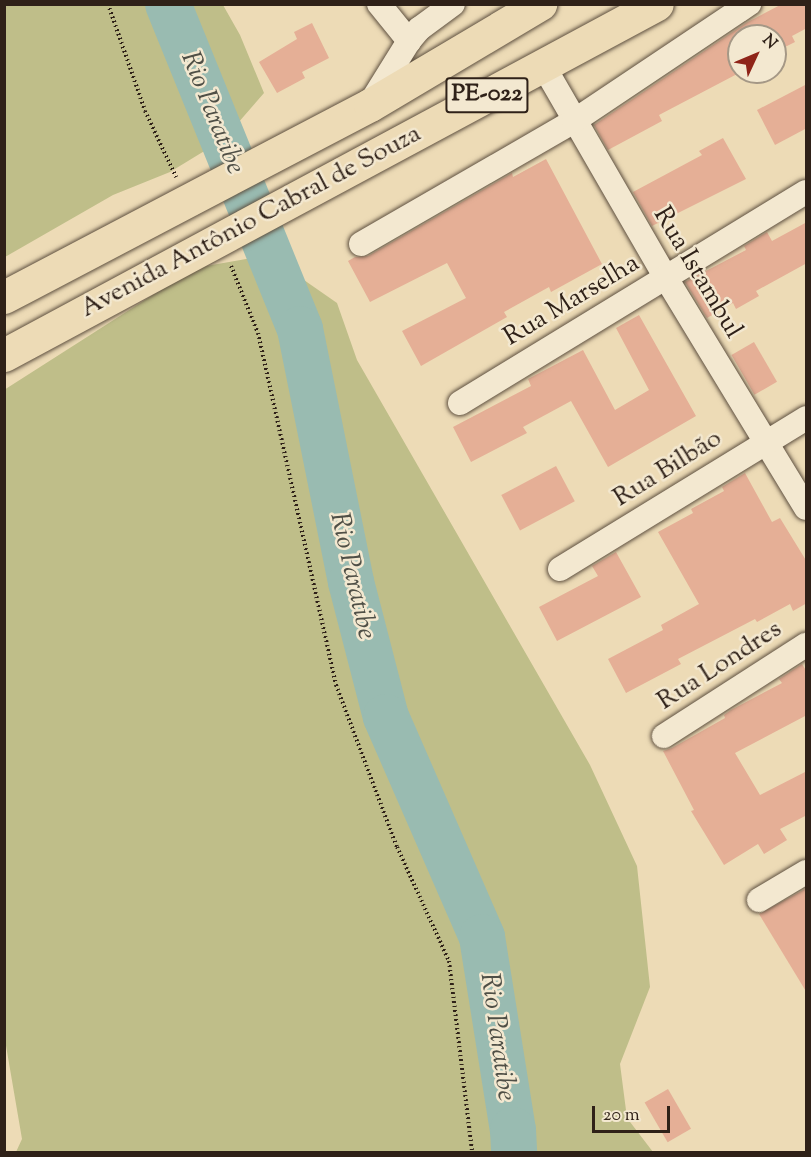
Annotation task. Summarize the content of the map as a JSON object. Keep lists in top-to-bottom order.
{
  "streets": {
    "highway": ["PE-022", "Avenida Antônio Cabral de Souza"],
    "street": [
      "Rua Istambul",
      "Rua Marselha",
      "Rua Bilbão",
      "Rua Londres"
    ]
  },
  "crossings": [
    ["Avenida Antônio Cabral de Souza", "Rua Istambul"],
    ["Rua Istambul", "Rua Marselha"],
    ["Rua Istambul", "Rua Bilbão"]
  ],
  "water": ["Rio Paratibe"],
  "scale_bar": "20 m",
  "north": "top right"
}
